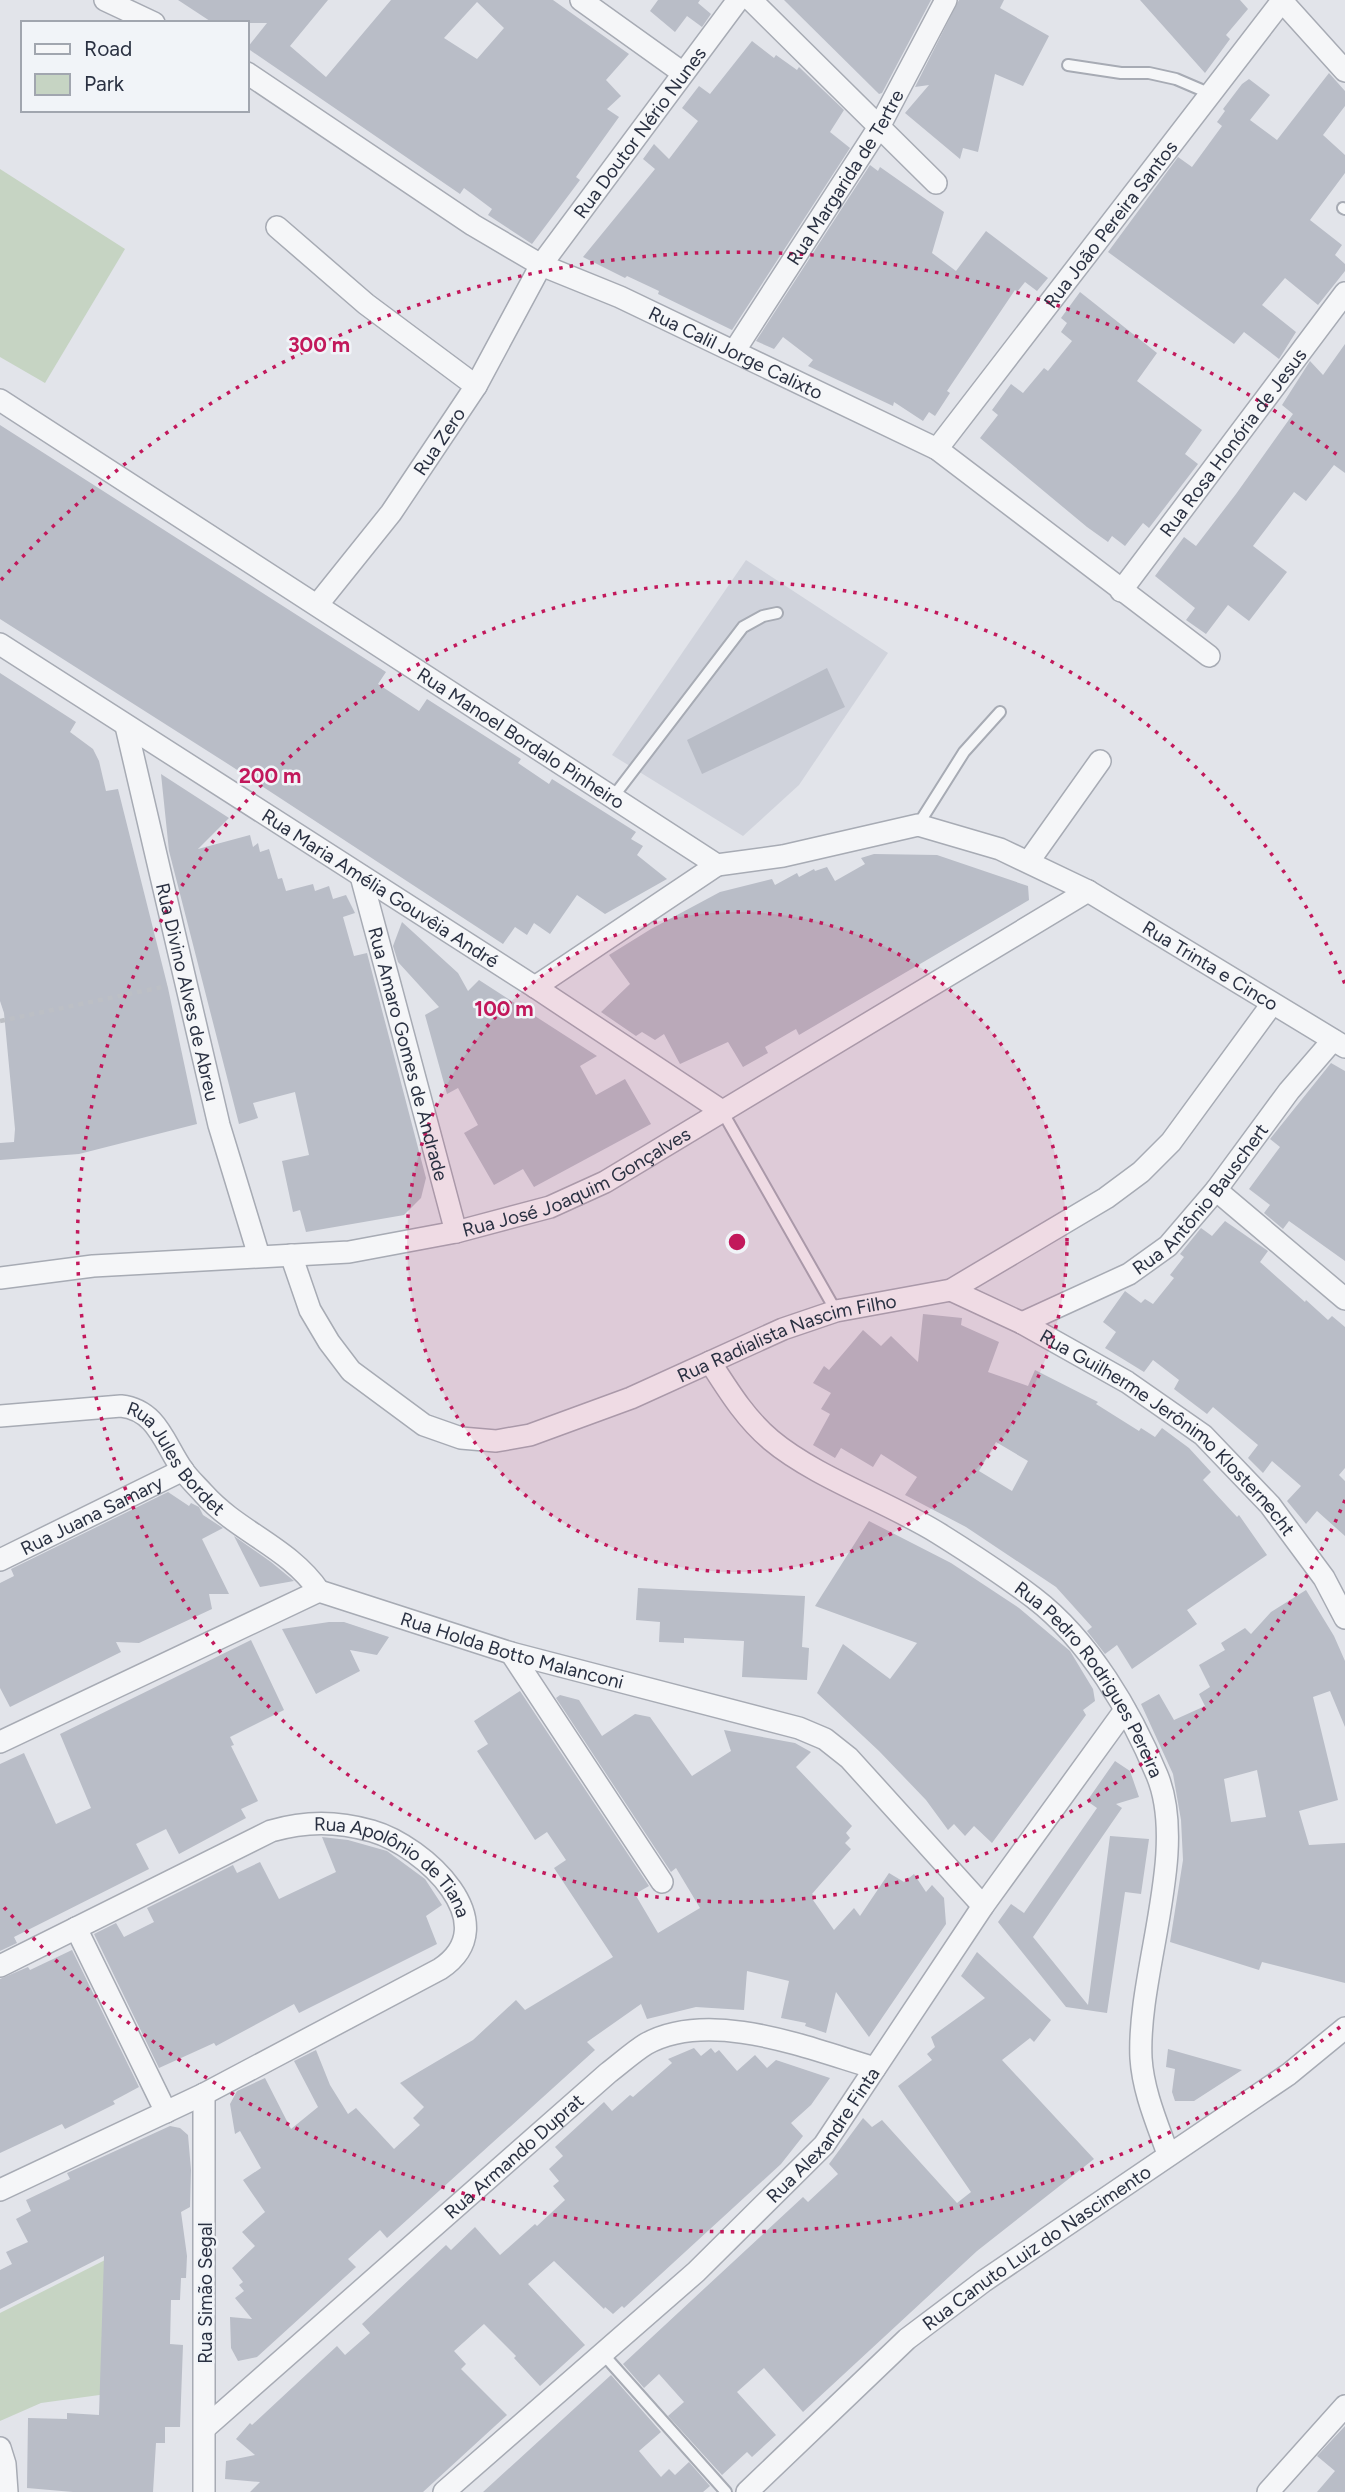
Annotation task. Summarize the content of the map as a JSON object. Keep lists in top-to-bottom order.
{
  "streets": {
    "street": [
      "Rua Doutor Nério Nunes",
      "Rua Margarida de Tertre",
      "Rua João Pereira Santos",
      "Rua Calil Jorge Calixto",
      "Rua Zero",
      "Rua Rosa Honória de Jesus",
      "Rua Manoel Bordalo Pinheiro",
      "Rua Maria Amélia Gouvêia André",
      "Rua Trinta e Cinco",
      "Rua Divino Alves de Abreu",
      "Rua Amaro Gomes de Andrade",
      "Rua José Joaquim Gonçalves",
      "Rua Antônio Bauschert",
      "Rua Radialista Nascim Filho",
      "Rua Guilherme Jerônimo Klosternecht",
      "Rua Jules Bordet",
      "Rua Juana Samary",
      "Rua Holda Botto Malanconi",
      "Rua Pedro Rodrigues Pereira",
      "Rua Apolônio de Tiana",
      "Rua Alexandre Finta",
      "Rua Armando Duprat",
      "Rua Canuto Luiz do Nascimento",
      "Rua Simão Segal"
    ]
  },
  "crossings": [
    ["Rua Doutor Nério Nunes", "Rua Calil Jorge Calixto"],
    ["Rua Doutor Nério Nunes", "Rua Zero"],
    ["Rua Margarida de Tertre", "Rua Calil Jorge Calixto"],
    ["Rua João Pereira Santos", "Rua Calil Jorge Calixto"],
    ["Rua Calil Jorge Calixto", "Rua Zero"],
    ["Rua Calil Jorge Calixto", "Rua Rosa Honória de Jesus"],
    ["Rua Zero", "Rua Manoel Bordalo Pinheiro"],
    ["Rua Maria Amélia Gouvêia André", "Rua Divino Alves de Abreu"],
    ["Rua Maria Amélia Gouvêia André", "Rua Amaro Gomes de Andrade"],
    ["Rua Maria Amélia Gouvêia André", "Rua José Joaquim Gonçalves"],
    ["Rua Trinta e Cinco", "Rua José Joaquim Gonçalves"],
    ["Rua Trinta e Cinco", "Rua Antônio Bauschert"],
    ["Rua Trinta e Cinco", "Rua Radialista Nascim Filho"],
    ["Rua Divino Alves de Abreu", "Rua José Joaquim Gonçalves"],
    ["Rua Amaro Gomes de Andrade", "Rua José Joaquim Gonçalves"],
    ["Rua José Joaquim Gonçalves", "Rua Radialista Nascim Filho"],
    ["Rua Antônio Bauschert", "Rua Guilherme Jerônimo Klosternecht"],
    ["Rua Radialista Nascim Filho", "Rua Guilherme Jerônimo Klosternecht"],
    ["Rua Radialista Nascim Filho", "Rua Pedro Rodrigues Pereira"],
    ["Rua Jules Bordet", "Rua Juana Samary"],
    ["Rua Jules Bordet", "Rua Holda Botto Malanconi"],
    ["Rua Holda Botto Malanconi", "Rua Alexandre Finta"],
    ["Rua Pedro Rodrigues Pereira", "Rua Alexandre Finta"],
    ["Rua Pedro Rodrigues Pereira", "Rua Canuto Luiz do Nascimento"],
    ["Rua Apolônio de Tiana", "Rua Simão Segal"],
    ["Rua Alexandre Finta", "Rua Armando Duprat"],
    ["Rua Armando Duprat", "Rua Simão Segal"]
  ],
  "legend": ["Road", "Park"],
  "rings": ["300 m", "200 m", "100 m"]
}
